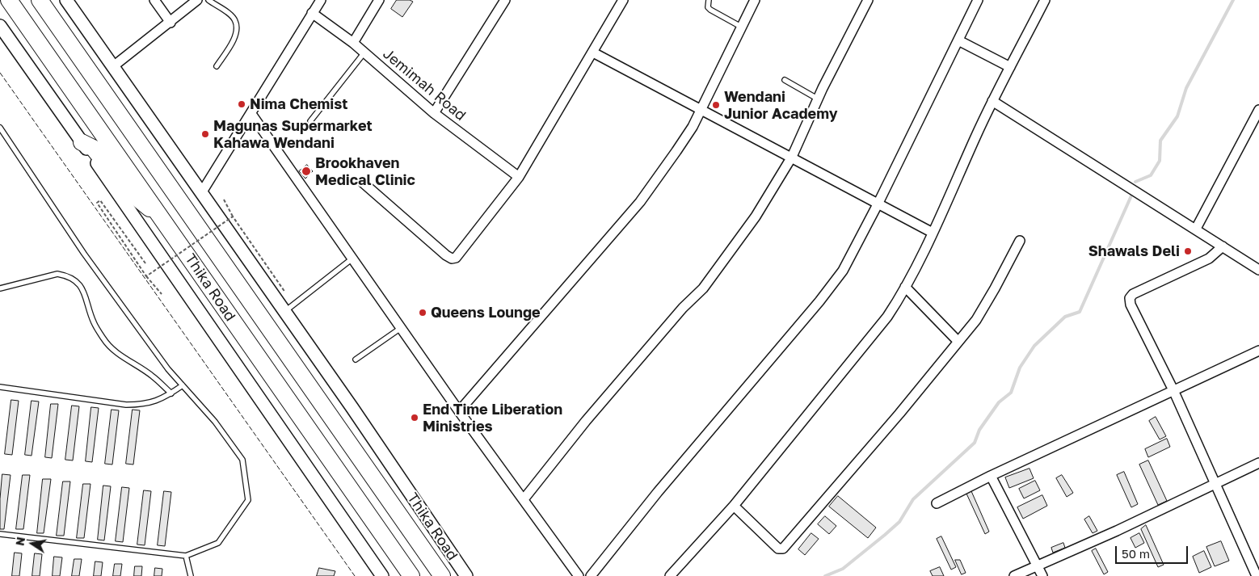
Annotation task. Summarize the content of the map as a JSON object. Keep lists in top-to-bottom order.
{
  "streets": {
    "highway": ["Thika Road"],
    "street": ["Jemimah Road"]
  },
  "places": [
    "Nima Chemist",
    "Wendani Junior Academy",
    "Magunas Supermarket Kahawa Wendani",
    "Brookhaven Medical Clinic",
    "Shawals Deli",
    "Queens Lounge",
    "End Time Liberation Ministries"
  ],
  "scale_bar": "50 m",
  "north": "left"
}
